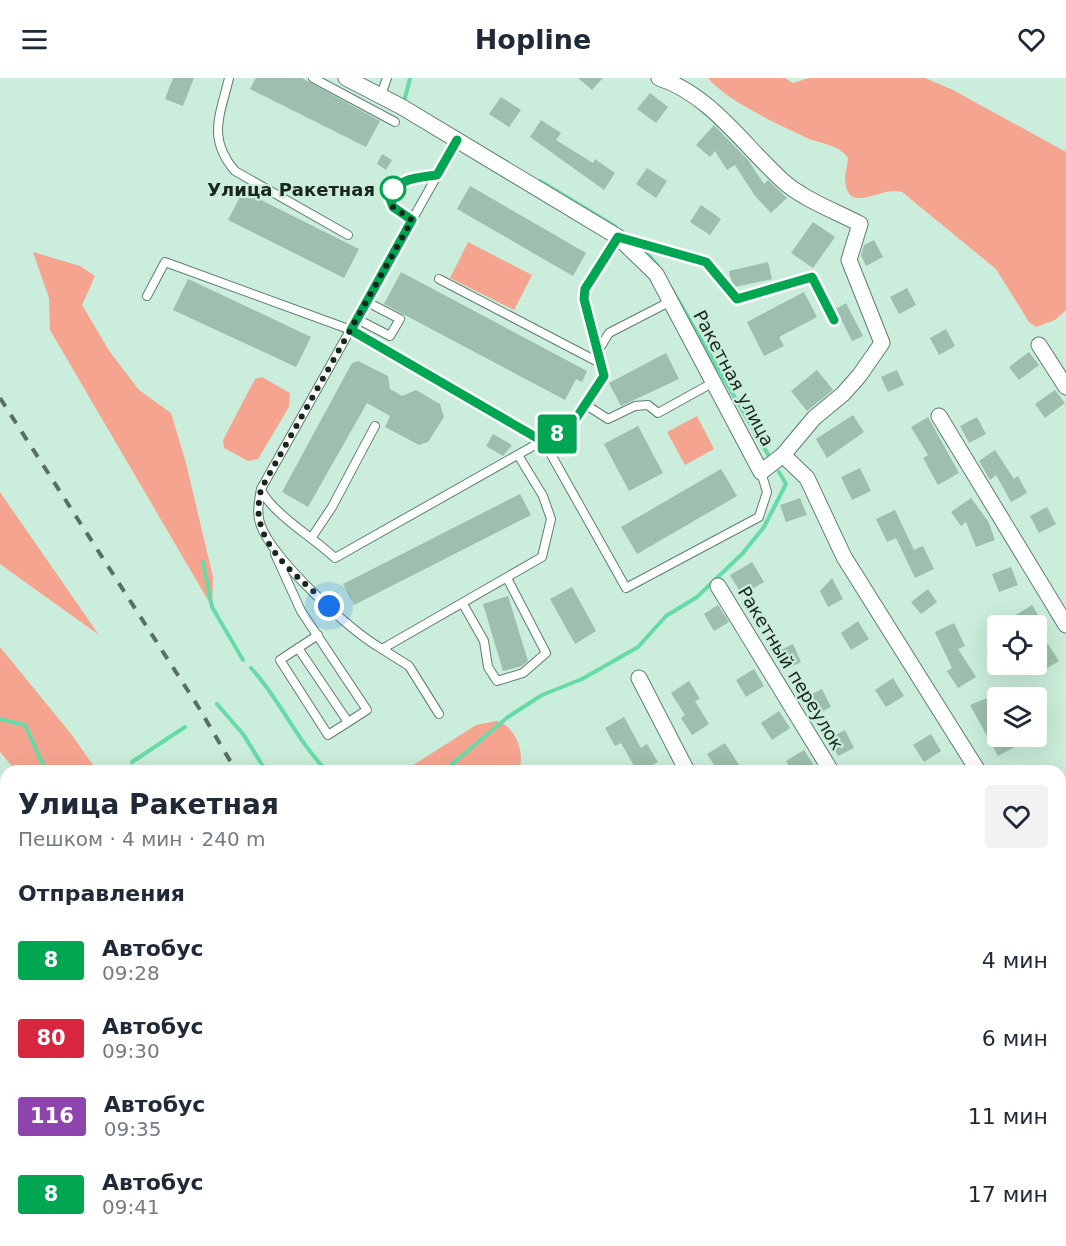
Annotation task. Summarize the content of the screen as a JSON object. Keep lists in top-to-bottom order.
{
  "streets": {
    "street": ["Ракетная улица", "Ракетный переулок"]
  },
  "places": ["Улица Ракетная"],
  "lines": ["bus line 8"],
  "page": {
    "header": "Hopline",
    "on_map": "8",
    "heading": [
      ["Улица Ракетная", "Пешком · 4 мин · 240 m"],
      "Отправления"
    ],
    "list": [
      {
        "mark": "8",
        "name": "Автобус",
        "note": "09:28",
        "value": "4 мин"
      },
      {
        "mark": "80",
        "name": "Автобус",
        "note": "09:30",
        "value": "6 мин"
      },
      {
        "mark": "116",
        "name": "Автобус",
        "note": "09:35",
        "value": "11 мин"
      },
      {
        "mark": "8",
        "name": "Автобус",
        "note": "09:41",
        "value": "17 мин"
      }
    ]
  }
}
